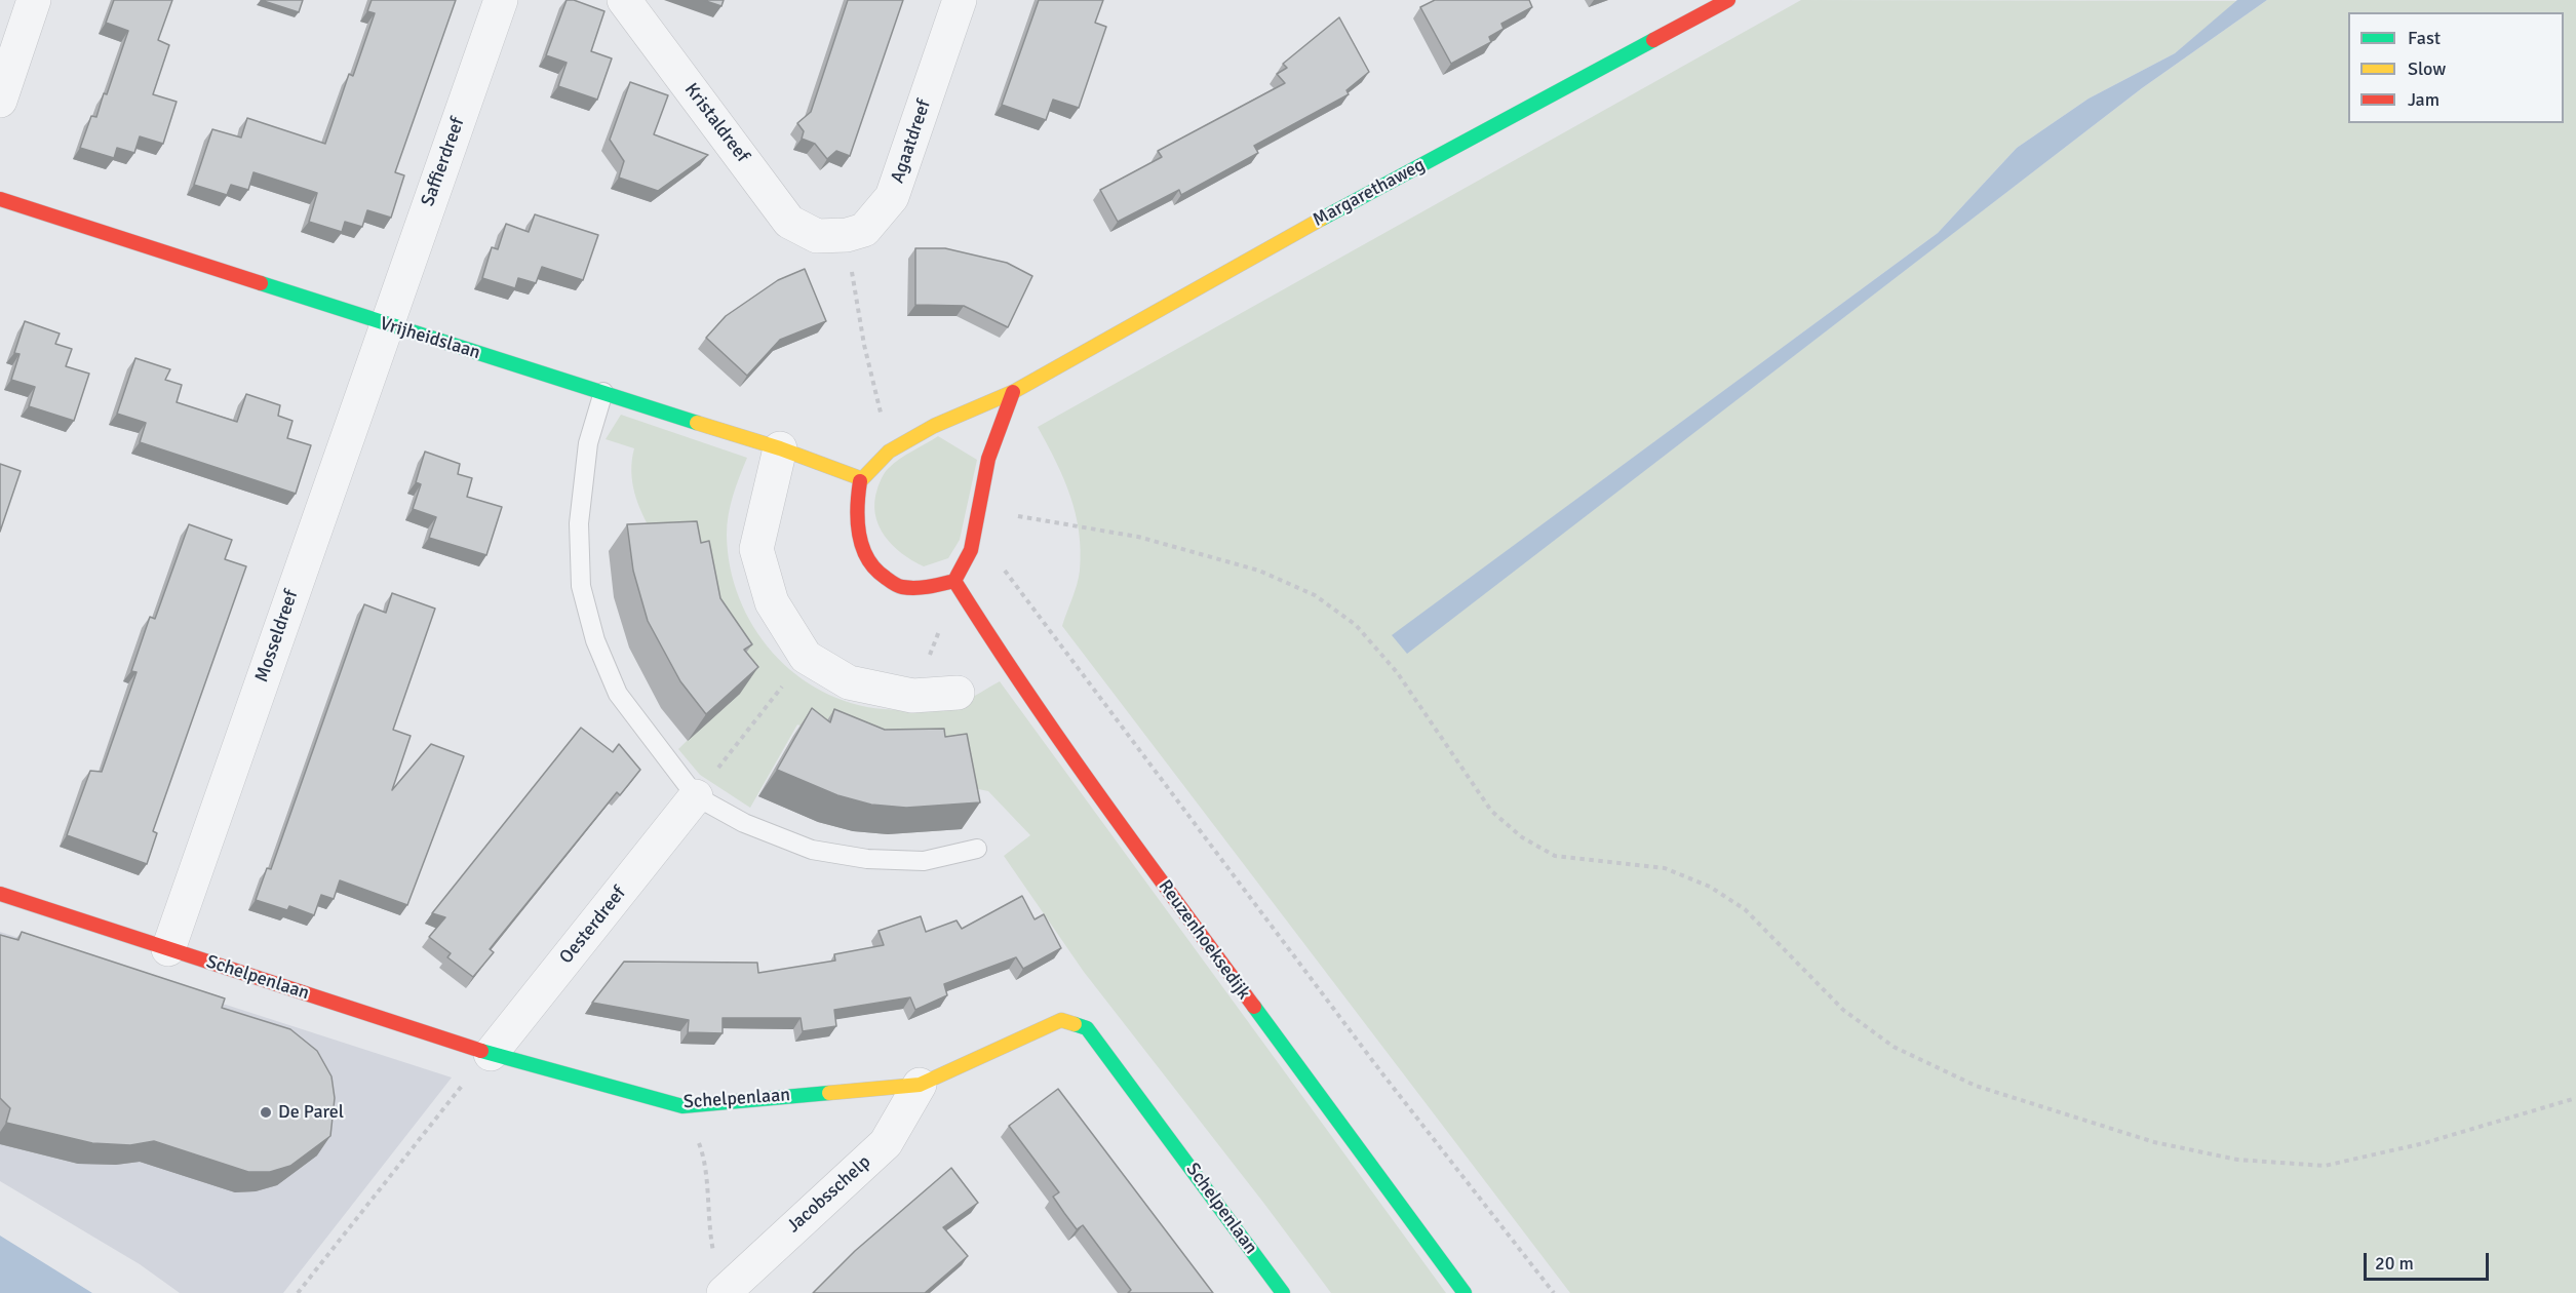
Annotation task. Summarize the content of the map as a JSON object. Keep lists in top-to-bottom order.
{
  "streets": {
    "street": [
      "Kristaldreef",
      "Agaatdreef",
      "Saffierdreef",
      "Margarethaweg",
      "Vrijheidslaan",
      "Mosseldreef",
      "Oesterdreef",
      "Reuzenhoeksedijk",
      "Schelpenlaan",
      "Jacobsschelp"
    ]
  },
  "crossings": [
    ["Kristaldreef", "Agaatdreef"],
    ["Saffierdreef", "Vrijheidslaan"],
    ["Saffierdreef", "Mosseldreef"],
    ["Margarethaweg", "Vrijheidslaan"],
    ["Vrijheidslaan", "Mosseldreef"],
    ["Mosseldreef", "Schelpenlaan"],
    ["Oesterdreef", "Schelpenlaan"],
    ["Schelpenlaan", "Jacobsschelp"]
  ],
  "places": ["De Parel"],
  "legend": ["Fast", "Slow", "Jam"],
  "scale_bar": "20 m"
}
